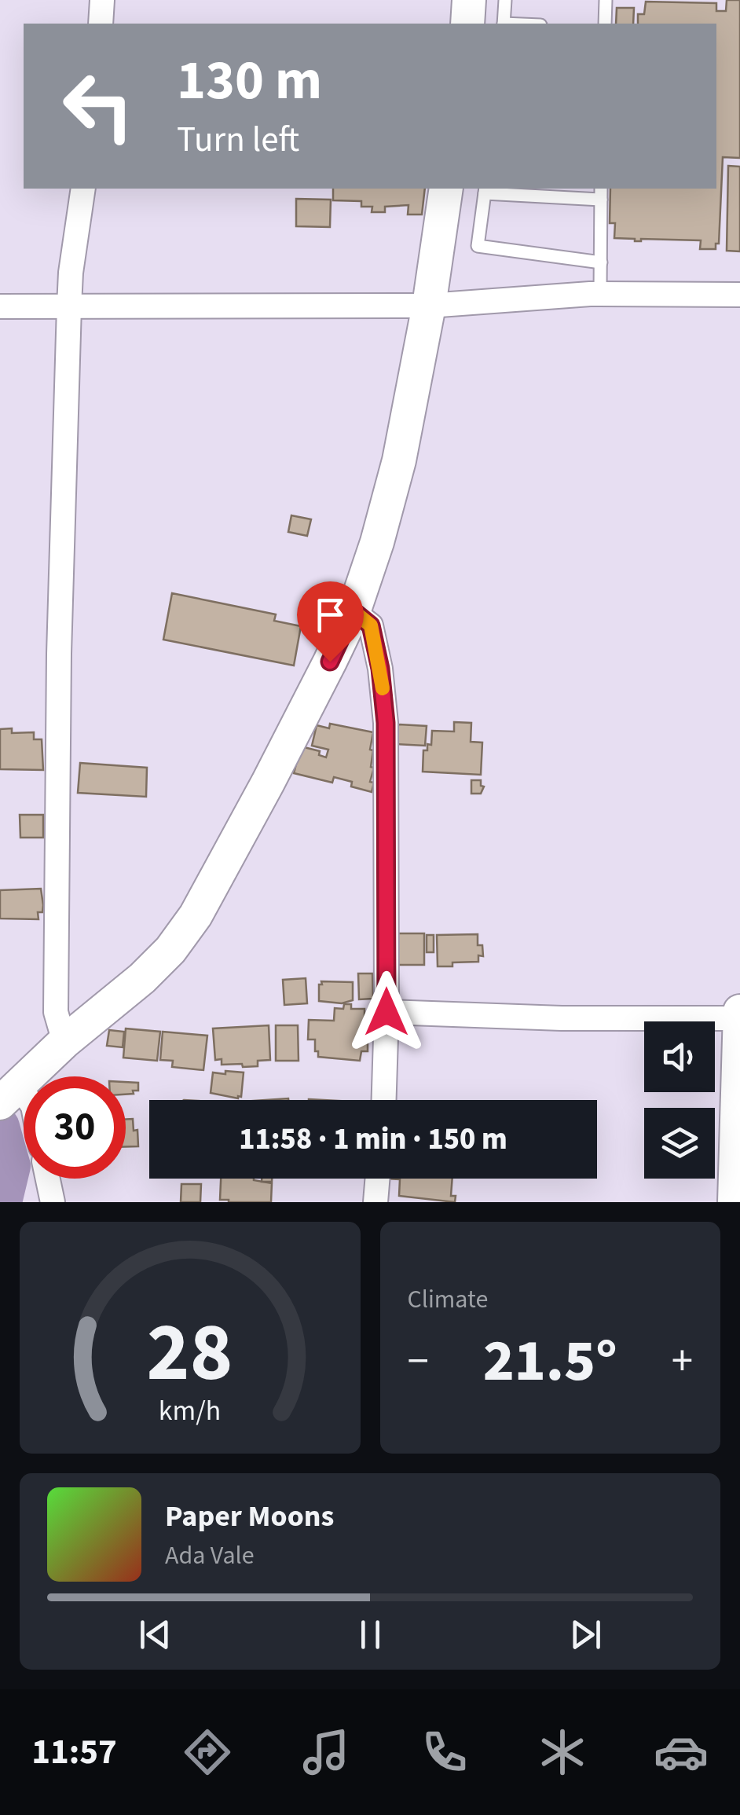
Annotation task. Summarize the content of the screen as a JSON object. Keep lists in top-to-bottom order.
{
  "page": {
    "turn": ["130 m", "Turn left"],
    "limit": "30",
    "trip": "11:58 · 1 min · 150 m",
    "tile": "Climate",
    "heat": ["−", "21.5°", "+"],
    "song": ["Paper Moons", "Ada Vale"],
    "tabs": "11:57",
    "gauge": ["28", "km/h"]
  }
}
